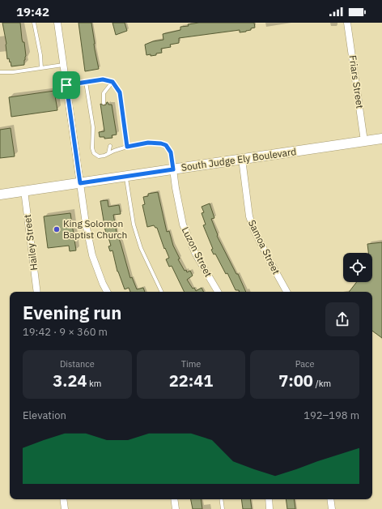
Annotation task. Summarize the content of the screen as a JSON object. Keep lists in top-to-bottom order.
{
  "streets": {
    "main road": ["South Judge Ely Boulevard"],
    "street": [
      "Friars Street",
      "Hailey Street",
      "Samoa Street",
      "Luzon Street"
    ]
  },
  "crossings": [
    ["Friars Street", "South Judge Ely Boulevard"],
    ["South Judge Ely Boulevard", "Hailey Street"],
    ["South Judge Ely Boulevard", "Samoa Street"],
    ["South Judge Ely Boulevard", "Luzon Street"]
  ],
  "places": ["King Solomon Baptist Church"],
  "page": {
    "status": "19:42",
    "heading": ["Evening run", "19:42 · 9 × 360 m"],
    "stats": [
      ["Distance", "3.24 km"],
      ["Time", "22:41"],
      ["Pace", "7:00 /km"]
    ],
    "chart": ["Elevation", "192–198 m"]
  }
}
